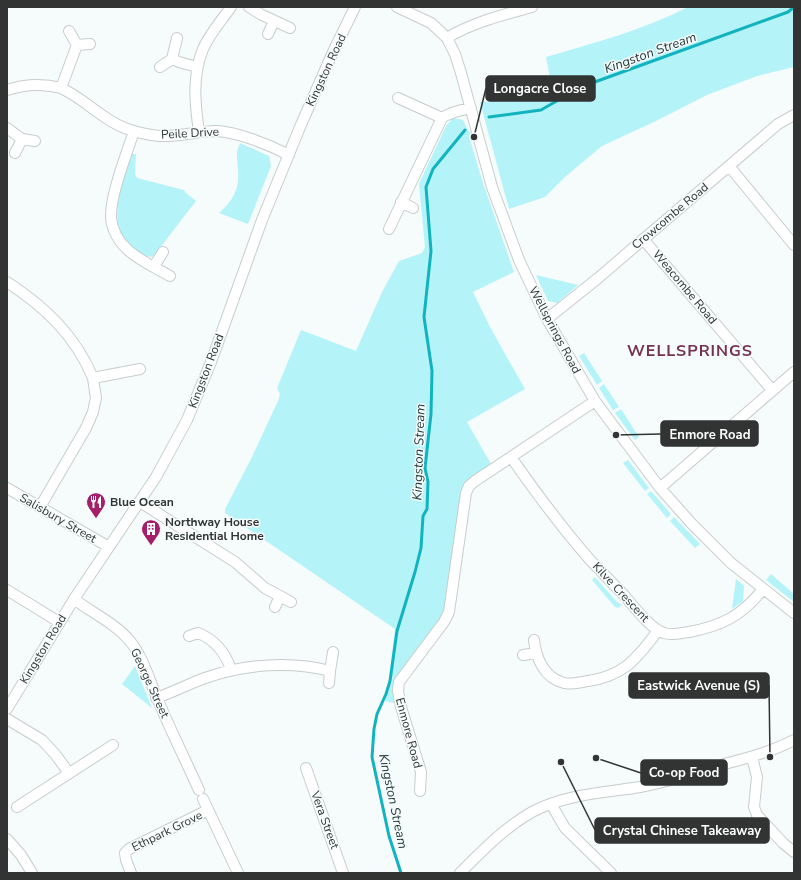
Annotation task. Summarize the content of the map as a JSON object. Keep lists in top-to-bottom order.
{
  "streets": {
    "street": [
      "Kingston Road",
      "Peile Drive",
      "Crowcombe Road",
      "Weacombe Road",
      "Wellsprings Road",
      "Salisbury Street",
      "Kilve Crescent",
      "George Street",
      "Enmore Road",
      "Vera Street",
      "Ethpark Grove"
    ]
  },
  "crossings": [
    ["Kingston Road", "Peile Drive"],
    ["Kingston Road", "Salisbury Street"],
    ["Kingston Road", "George Street"],
    ["Crowcombe Road", "Weacombe Road"],
    ["Crowcombe Road", "Wellsprings Road"],
    ["Wellsprings Road", "Kilve Crescent"],
    ["Wellsprings Road", "Enmore Road"],
    ["Kilve Crescent", "Enmore Road"],
    ["George Street", "Ethpark Grove"]
  ],
  "districts": ["WELLSPRINGS"],
  "water": ["Kingston Stream"],
  "places": {
    "other": [
      "Longacre Close",
      "Enmore Road",
      "Eastwick Avenue (S)",
      "Co-op Food",
      "Crystal Chinese Takeaway"
    ],
    "restaurant": ["Blue Ocean"],
    "building": ["Northway House Residential Home"]
  }
}
